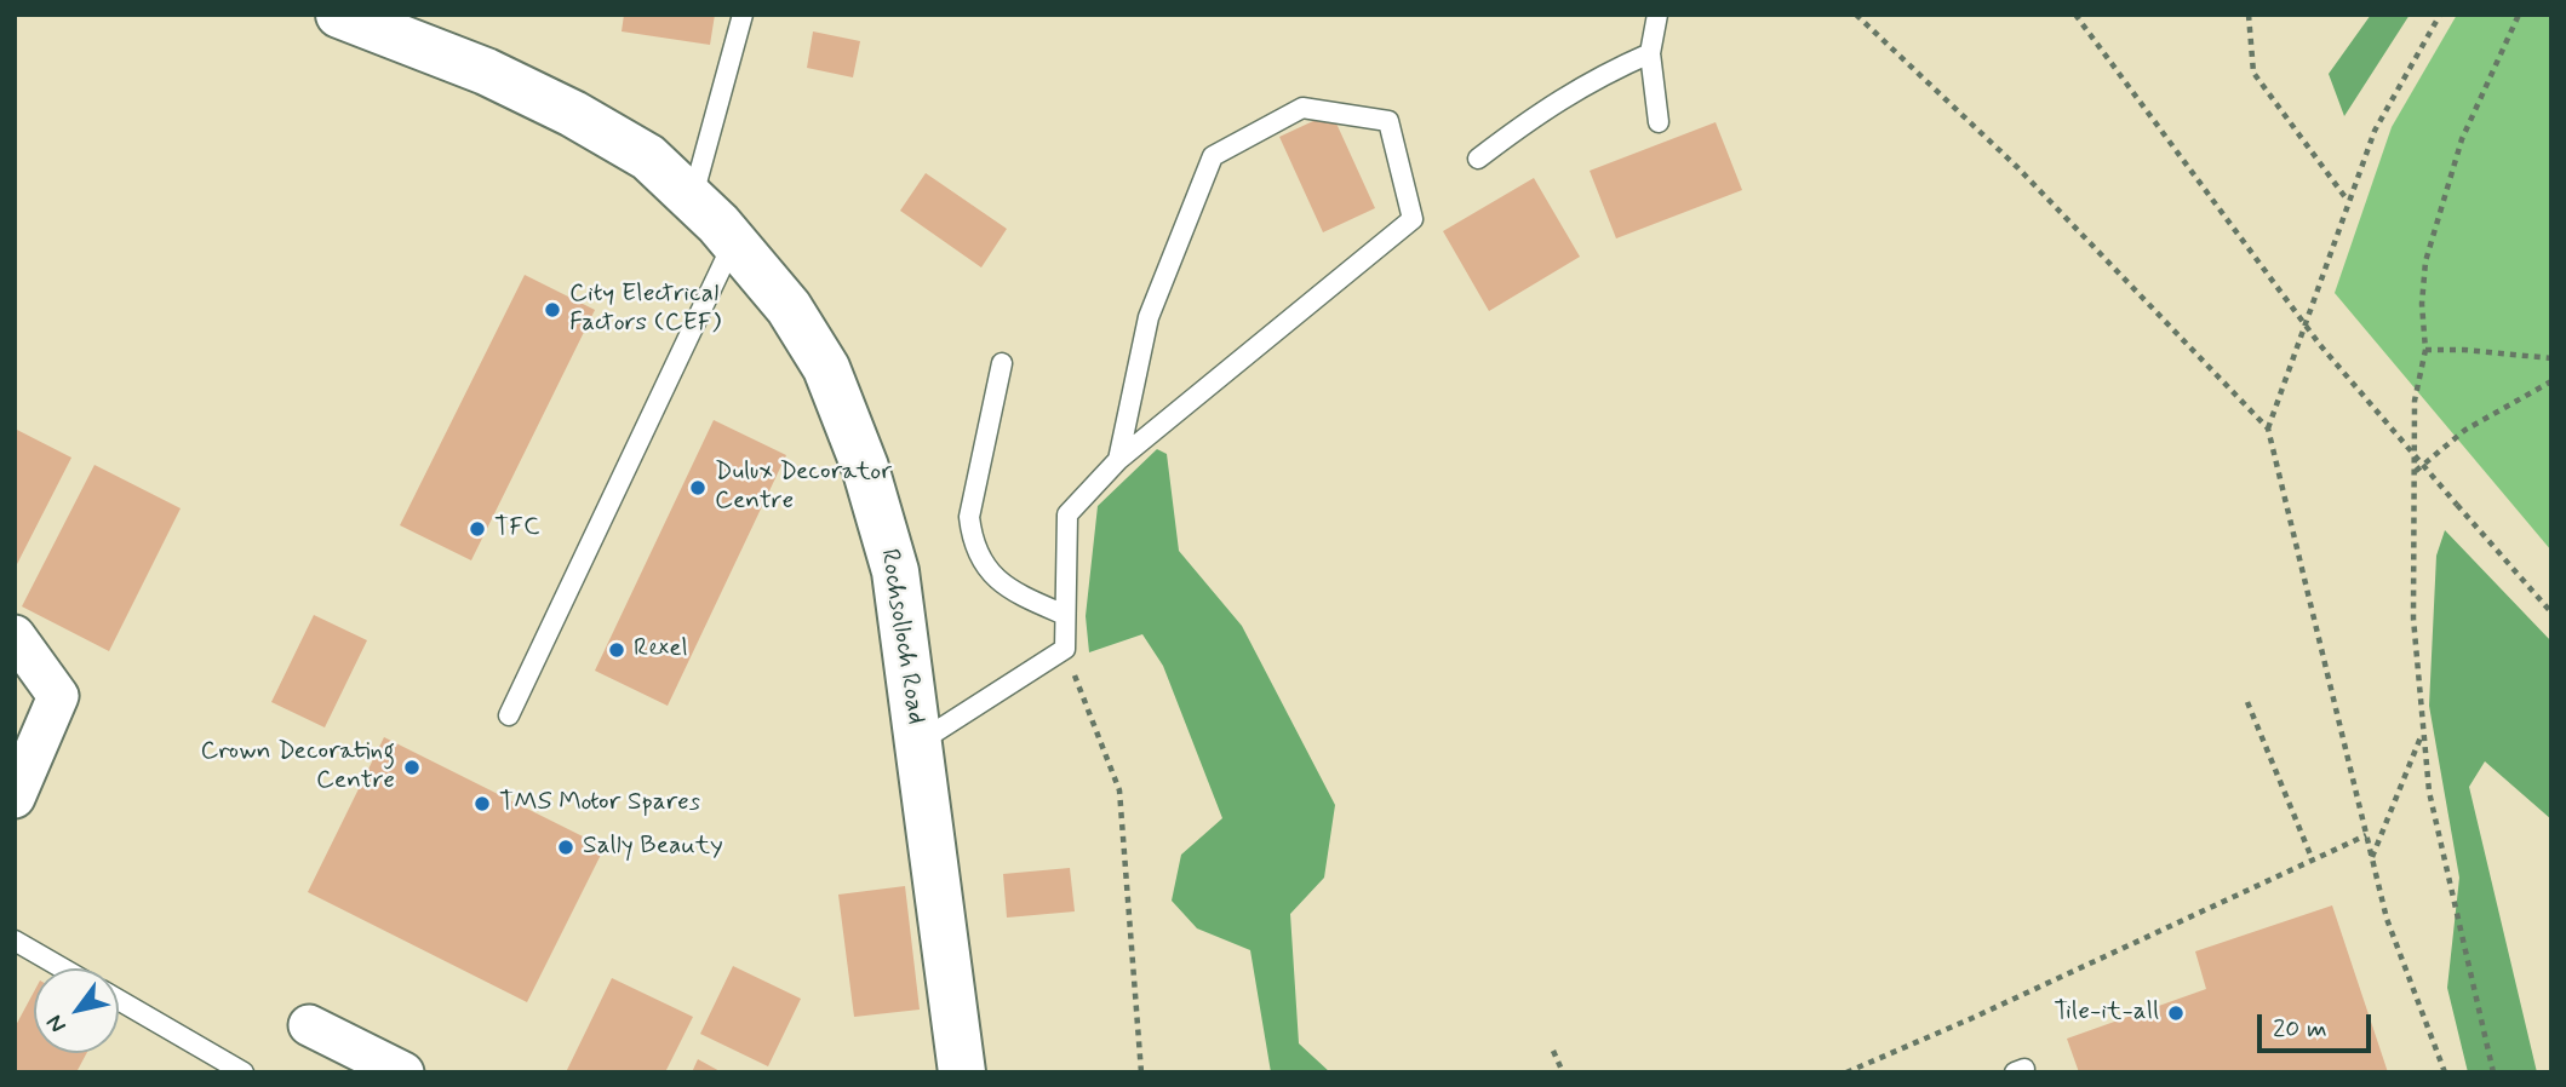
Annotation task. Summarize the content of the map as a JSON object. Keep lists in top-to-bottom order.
{
  "streets": {
    "street": ["Rochsolloch Road"]
  },
  "places": [
    "City Electrical Factors (CEF)",
    "Dulux Decorator Centre",
    "TFC",
    "Rexel",
    "Crown Decorating Centre",
    "TMS Motor Spares",
    "Sally Beauty",
    "Tile-it-all"
  ],
  "scale_bar": "20 m",
  "north": "bottom left"
}
